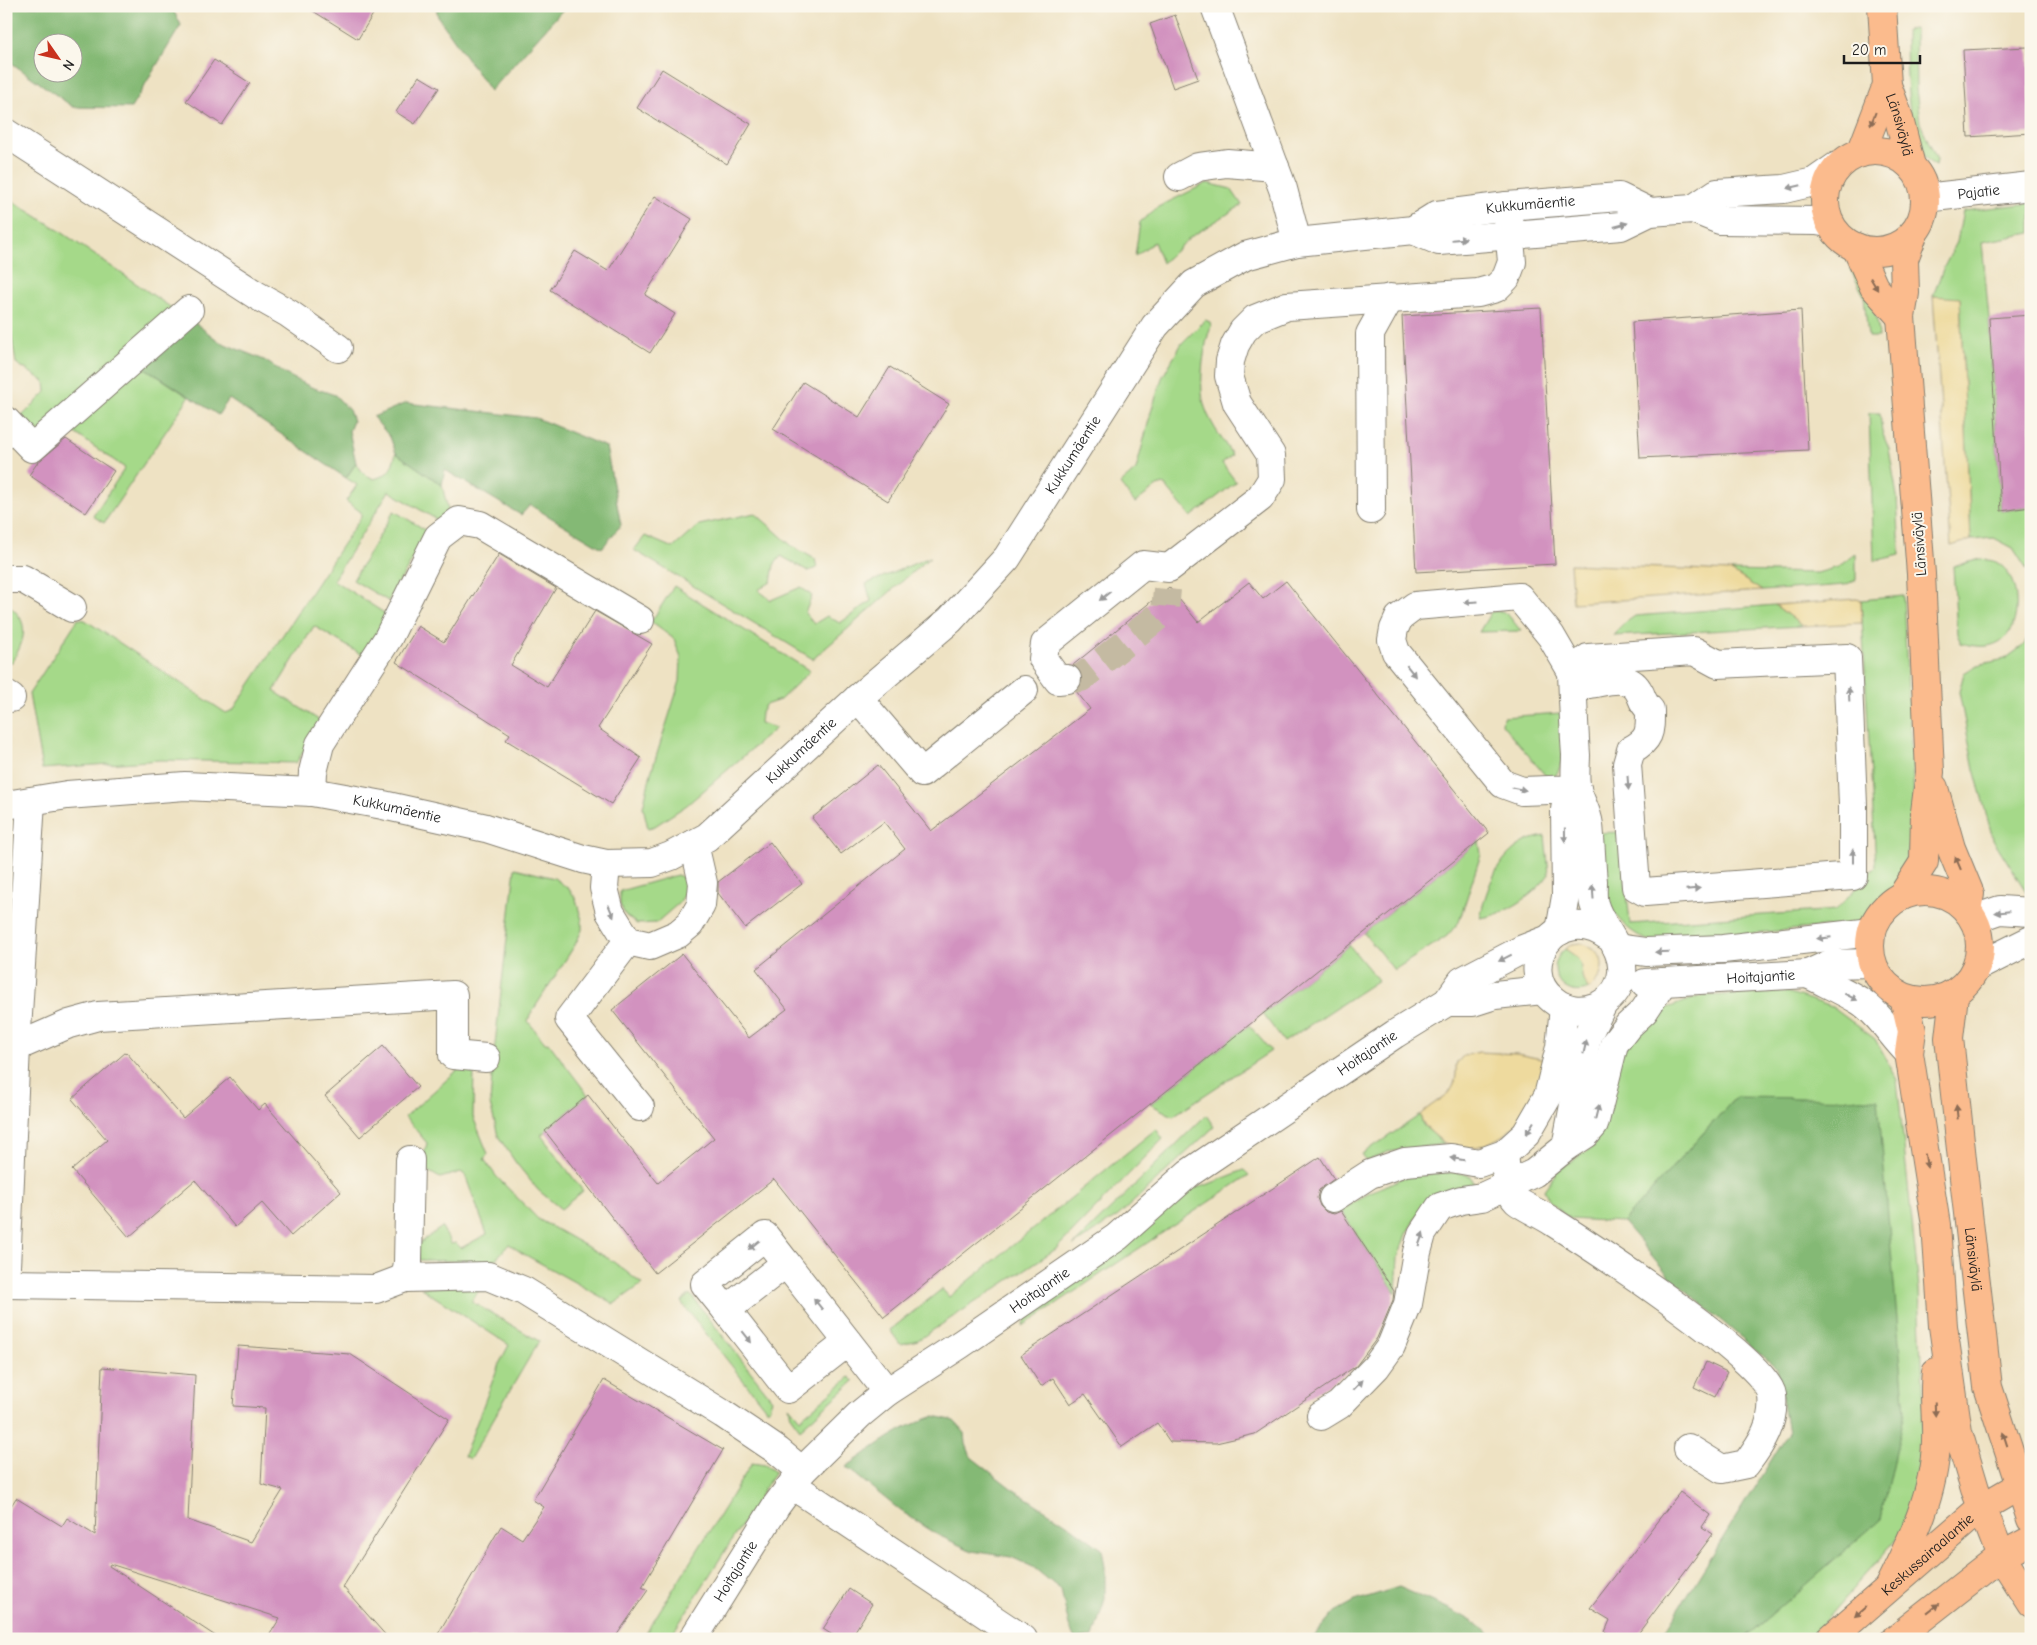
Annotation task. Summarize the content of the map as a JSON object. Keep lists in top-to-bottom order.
{
  "streets": {
    "main road": ["Länsiväylä", "Keskussairaalantie"],
    "street": ["Pajatie", "Kukkumäentie", "Hoitajantie"]
  },
  "crossings": [
    ["Länsiväylä", "Pajatie"],
    ["Länsiväylä", "Kukkumäentie"],
    ["Länsiväylä", "Hoitajantie"],
    ["Länsiväylä", "Keskussairaalantie"],
    ["Pajatie", "Kukkumäentie"]
  ],
  "scale_bar": "20 m",
  "north": "bottom right"
}
